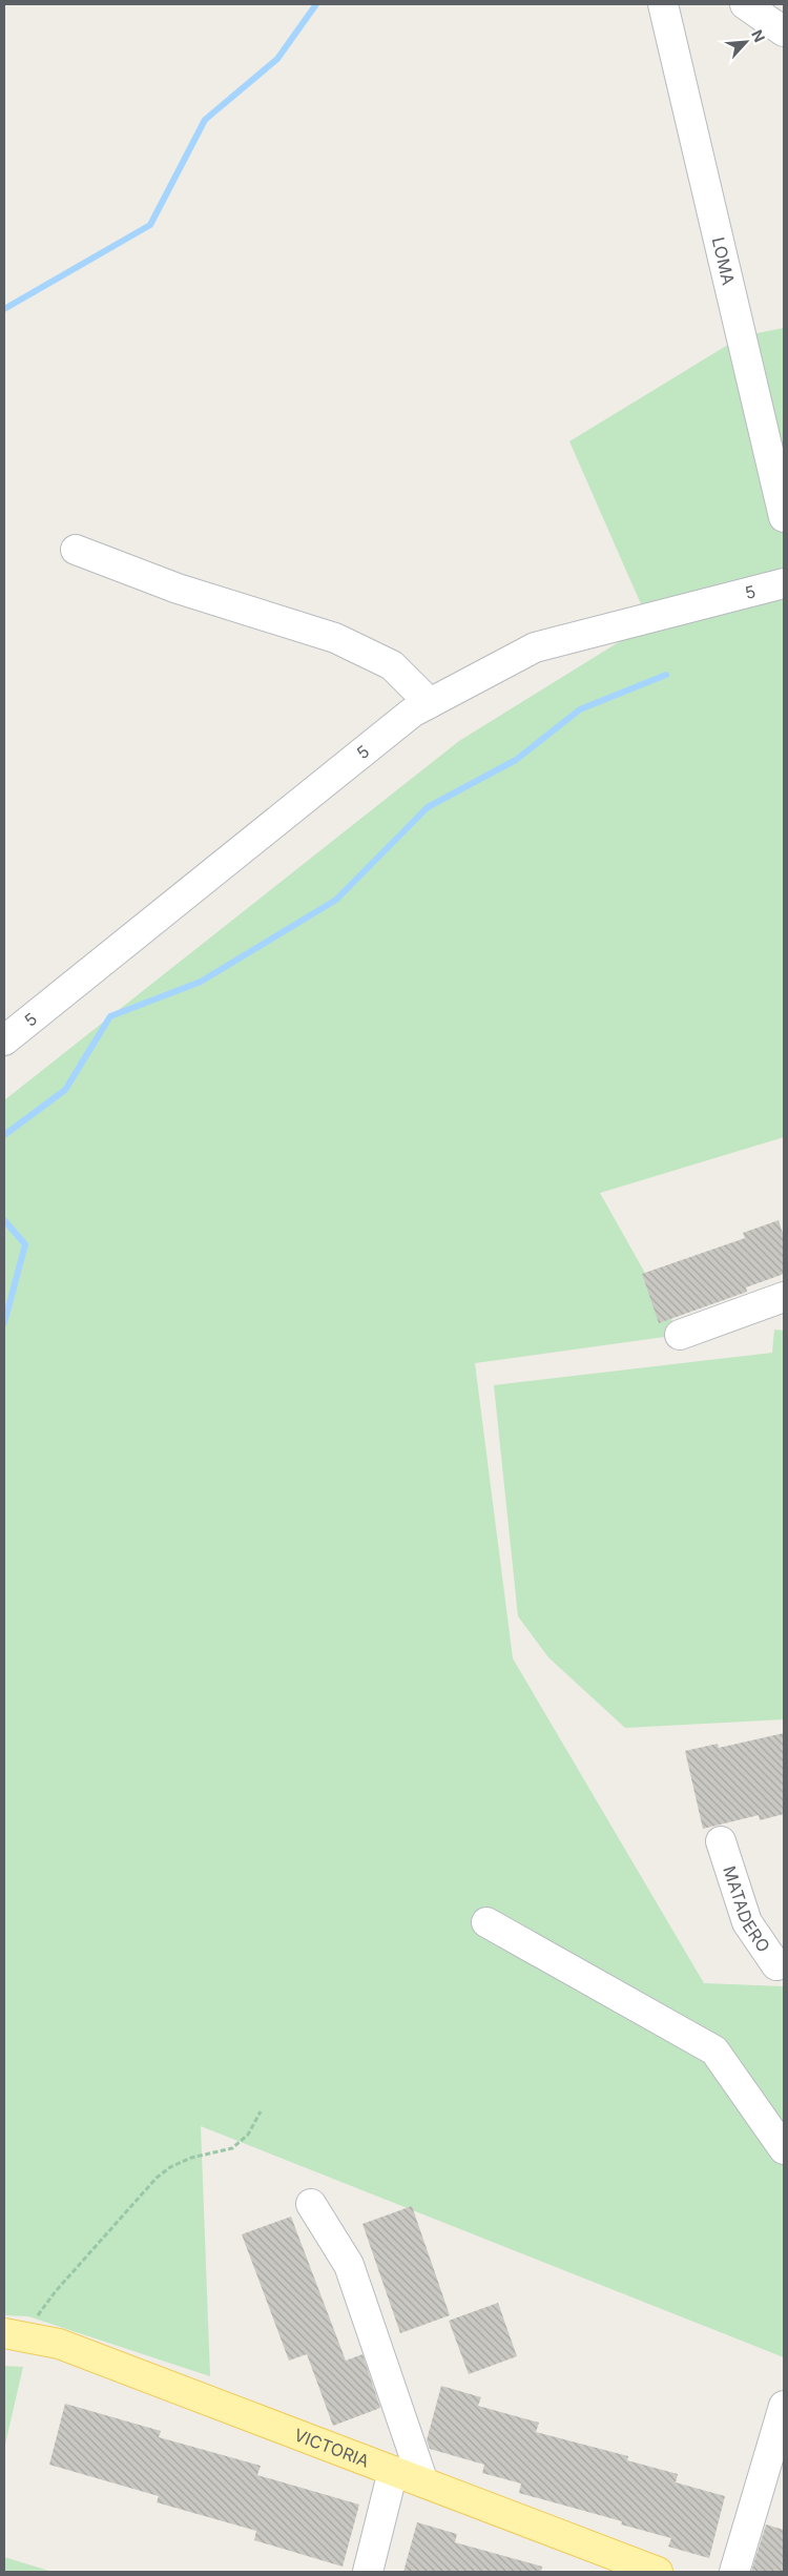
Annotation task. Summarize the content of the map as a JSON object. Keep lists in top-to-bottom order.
{
  "streets": {
    "main road": ["VICTORIA"],
    "street": ["LOMA", "5", "MATADERO"]
  },
  "north": "top right"
}
